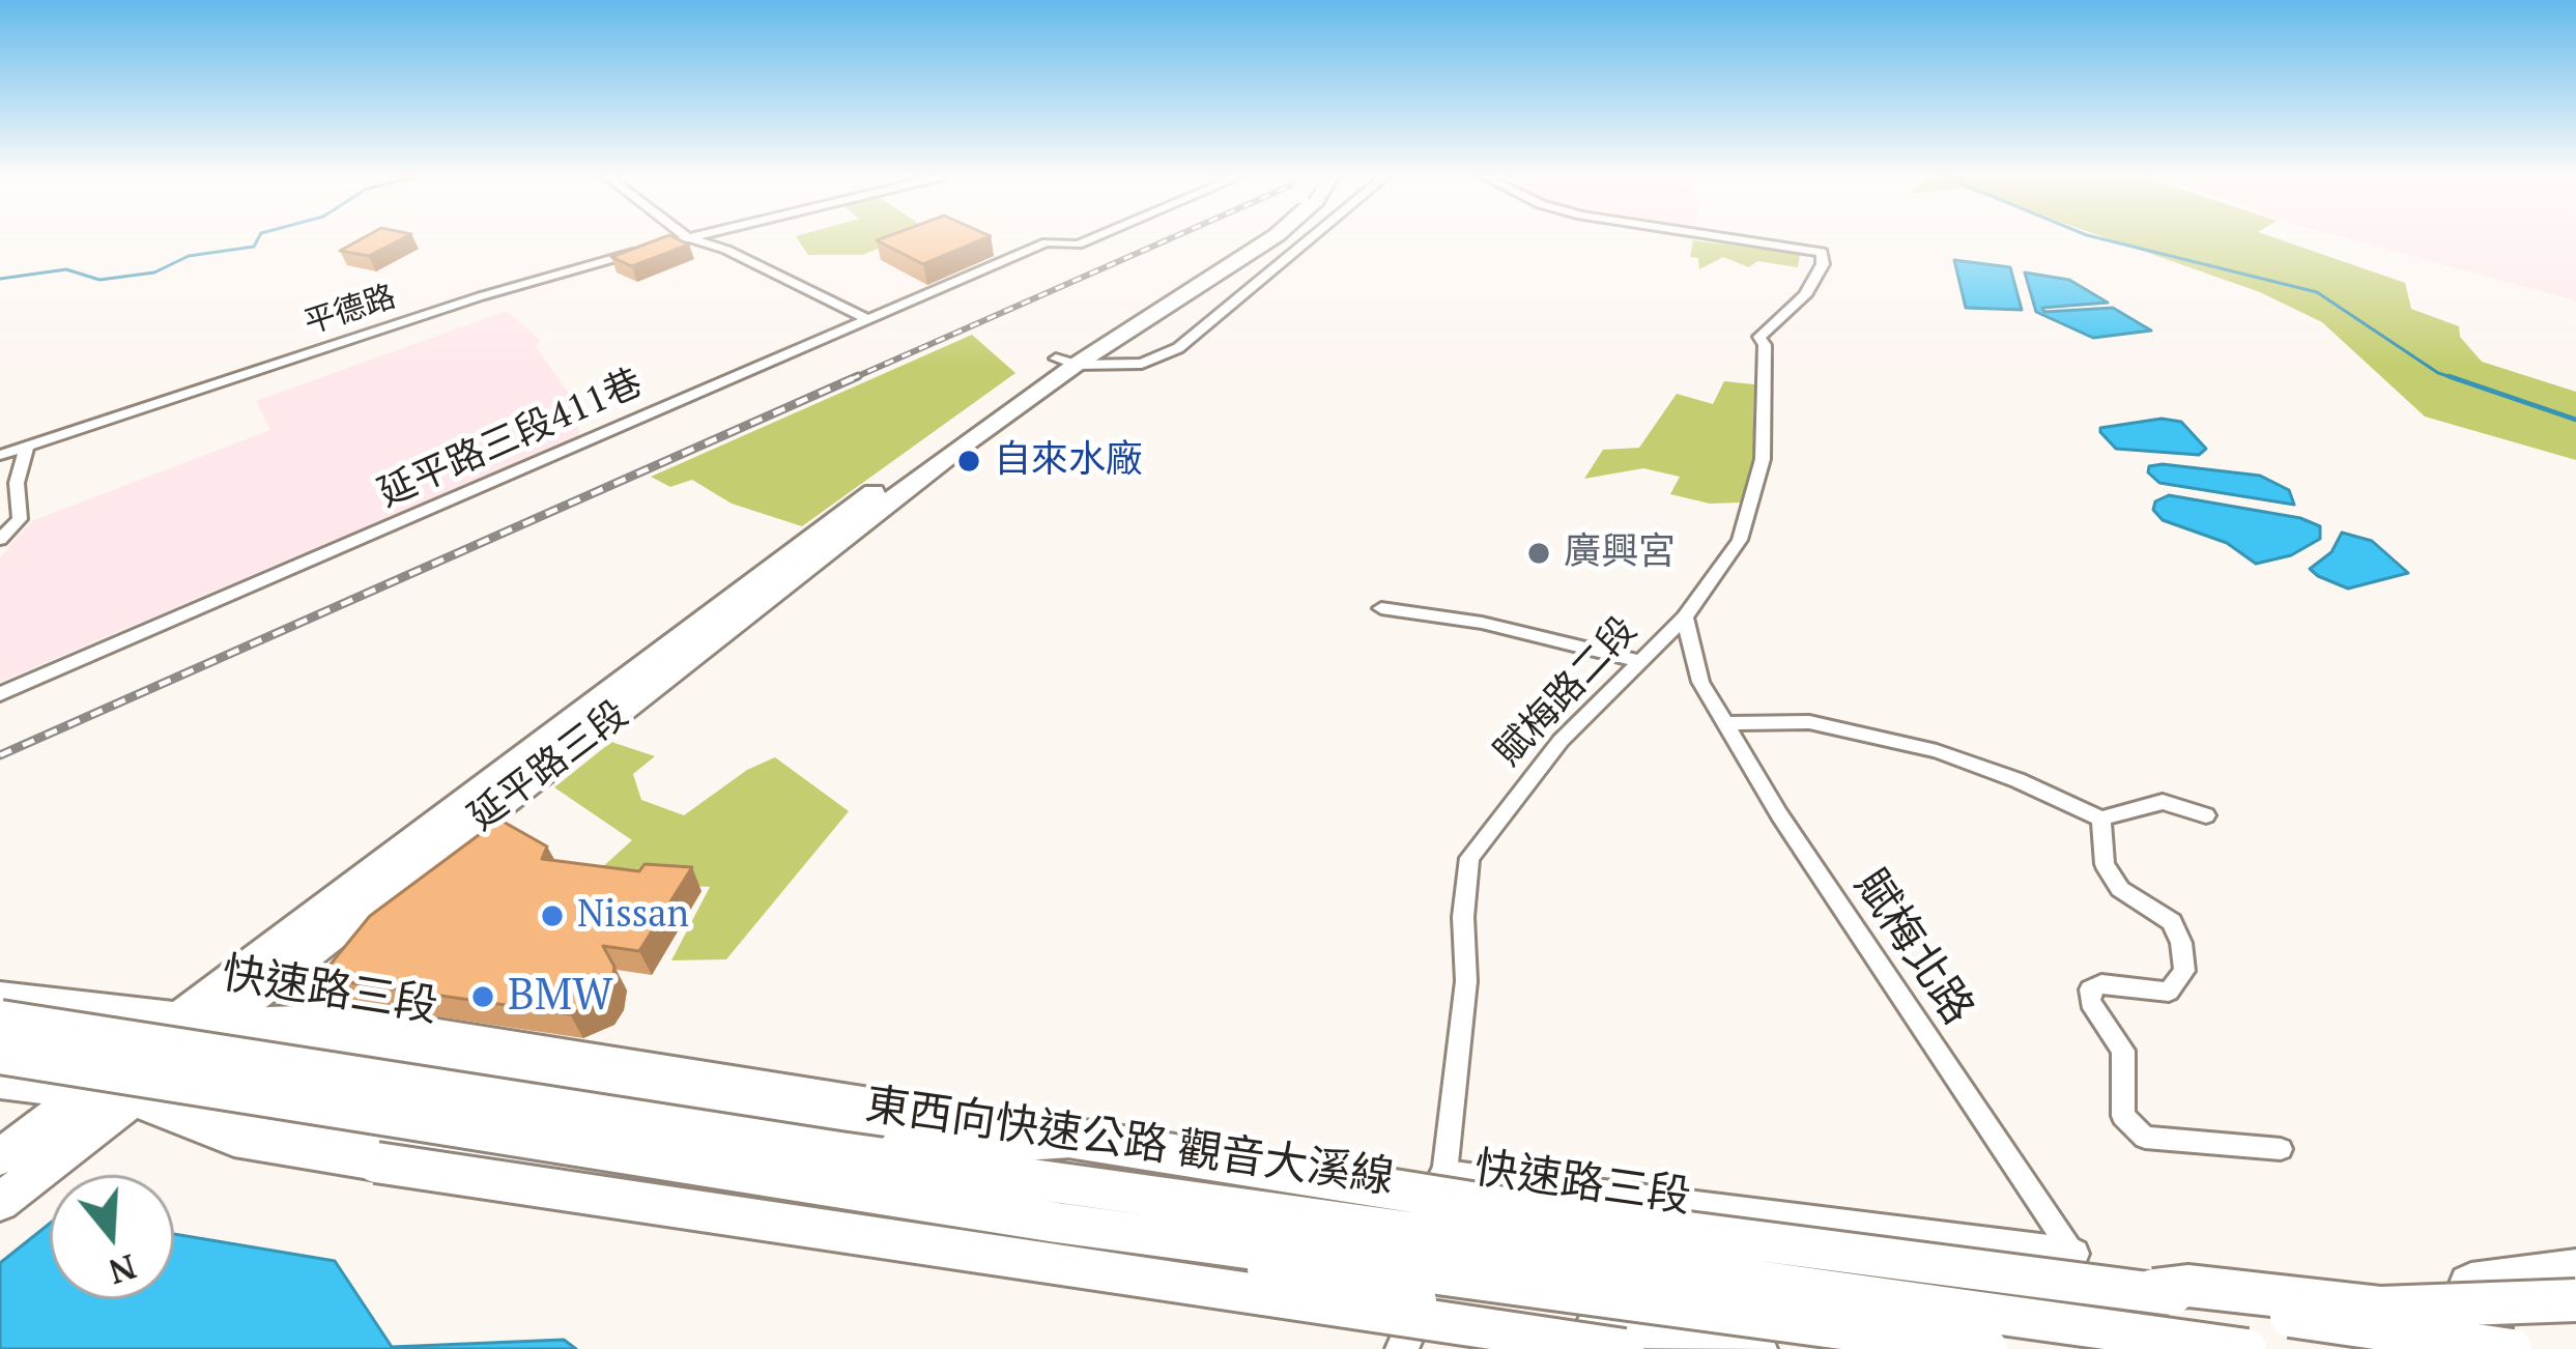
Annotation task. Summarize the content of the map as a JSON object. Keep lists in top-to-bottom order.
{
  "streets": {
    "main road": ["延平路三段", "快速路三段", "東西向快速公路 觀音大溪線"],
    "street": [
      "平德路",
      "延平路三段411巷",
      "賦梅路二段",
      "賦梅北路"
    ]
  },
  "crossings": [
    ["賦梅路二段", "賦梅北路"],
    ["賦梅路二段", "快速路三段"],
    ["延平路三段", "快速路三段"],
    ["賦梅北路", "快速路三段"]
  ],
  "places": [
    "自來水廠",
    "廣興宮",
    "Nissan",
    "BMW"
  ],
  "north": "bottom"
}
